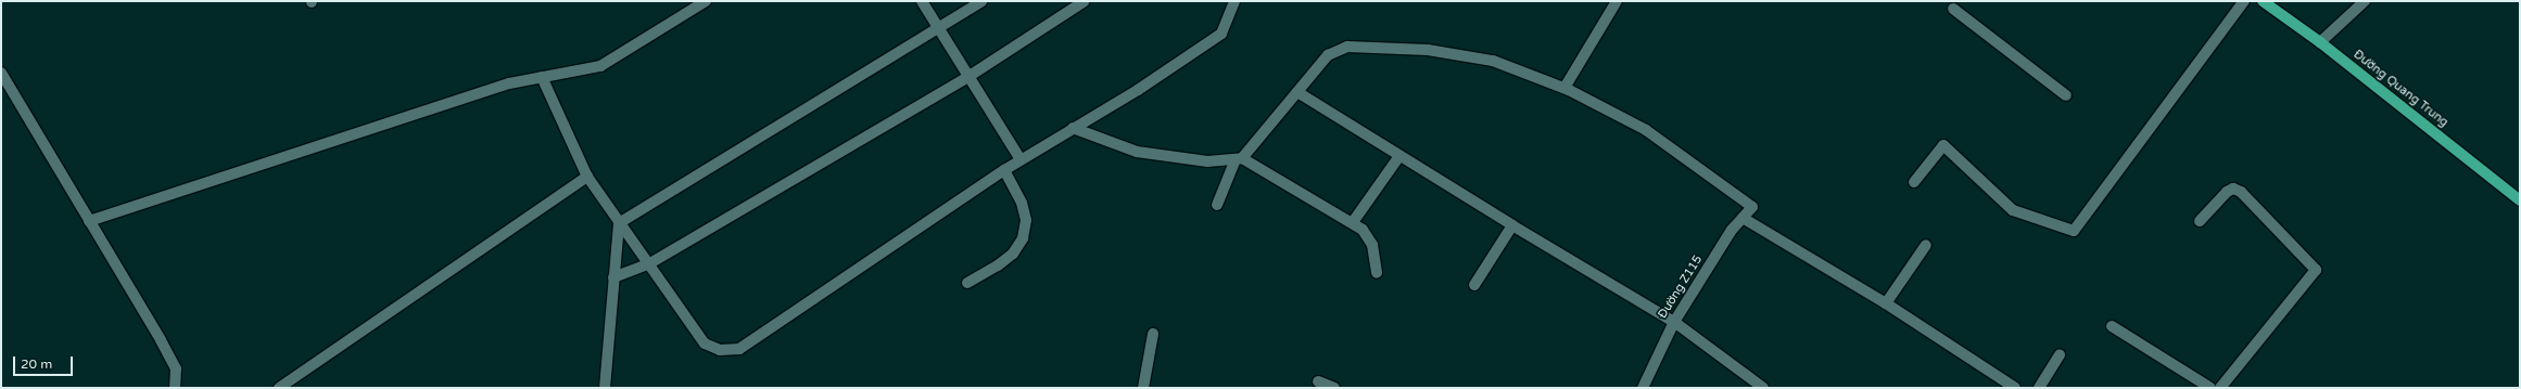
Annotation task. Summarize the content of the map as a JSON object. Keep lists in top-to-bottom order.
{
  "streets": {
    "main road": ["Đường Quang Trung"],
    "street": ["Đường Z115"]
  },
  "scale_bar": "20 m"
}
